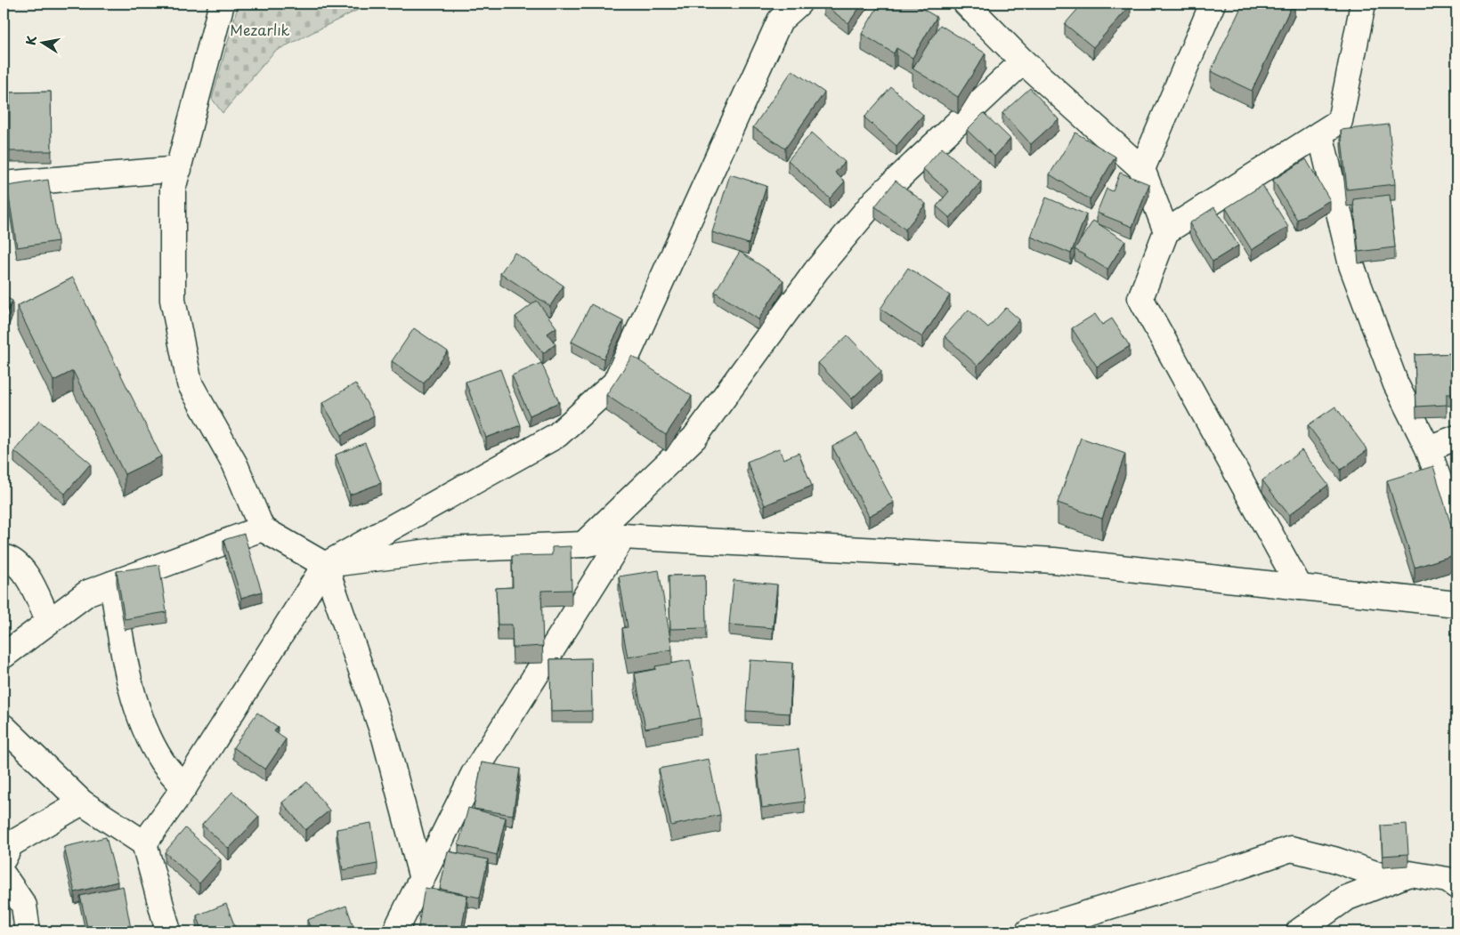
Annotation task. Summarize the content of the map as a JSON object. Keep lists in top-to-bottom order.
{
  "parks": ["Mezarlık"],
  "north": "left"
}
